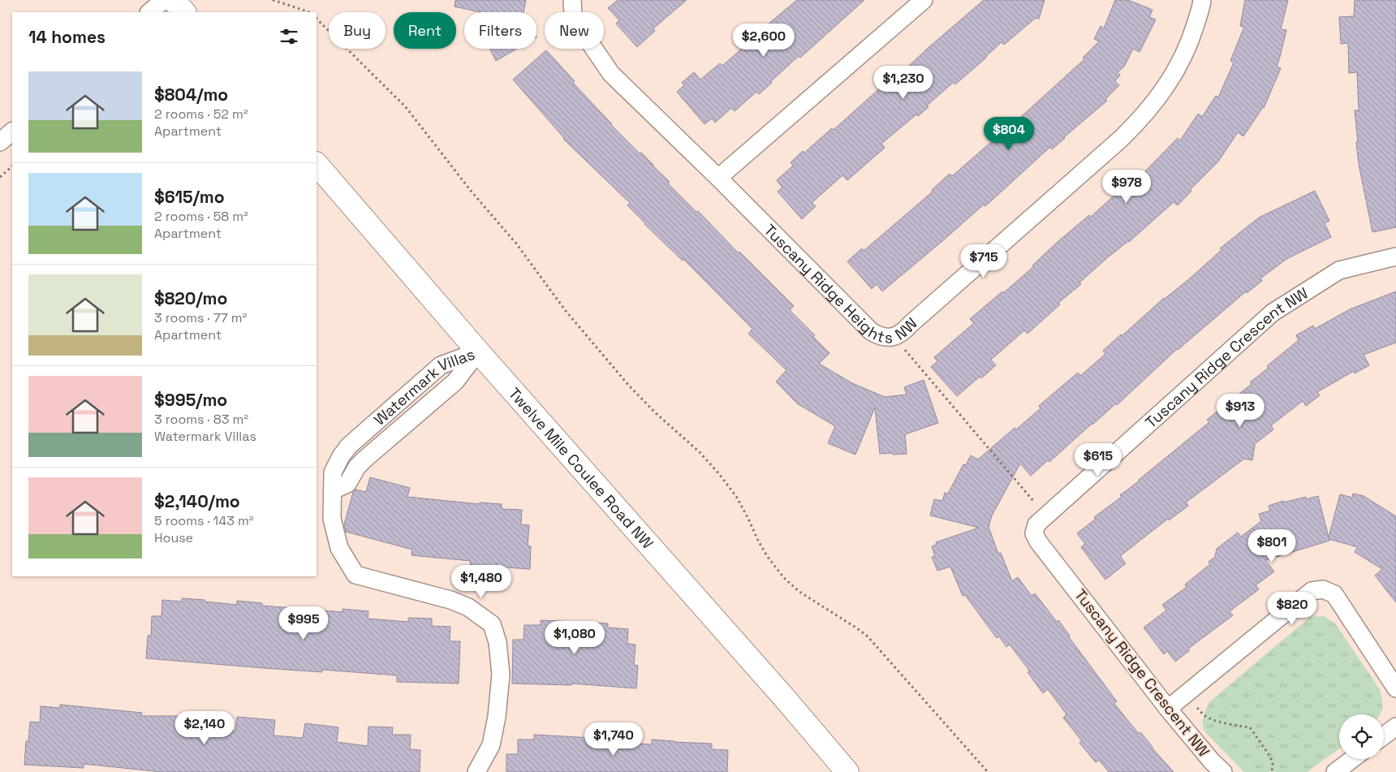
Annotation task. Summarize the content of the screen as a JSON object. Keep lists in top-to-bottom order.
{
  "streets": {
    "street": [
      "Tuscany Ridge Heights NW",
      "Tuscany Ridge Crescent NW",
      "Watermark Villas",
      "Twelve Mile Coulee Road NW"
    ]
  },
  "crossings": [
    ["Watermark Villas", "Twelve Mile Coulee Road NW"]
  ],
  "page": {
    "chip": [
      "Buy",
      "Rent",
      "Filters",
      "New"
    ],
    "heading": "14 homes",
    "price": [
      "$2,600",
      "$1,230",
      "$804",
      "$978",
      "$715",
      "$913",
      "$615",
      "$801",
      "$1,480",
      "$820",
      "$995",
      "$1,080",
      "$2,140",
      "$1,740"
    ],
    "list": [
      {
        "name": "$804/mo",
        "note": "2 rooms · 52 m² · Apartment"
      },
      {
        "name": "$615/mo",
        "note": "2 rooms · 58 m² · Apartment"
      },
      {
        "name": "$820/mo",
        "note": "3 rooms · 77 m² · Apartment"
      },
      {
        "name": "$995/mo",
        "note": "3 rooms · 83 m² · Watermark Villas"
      },
      {
        "name": "$2,140/mo",
        "note": "5 rooms · 143 m² · House"
      }
    ]
  }
}
